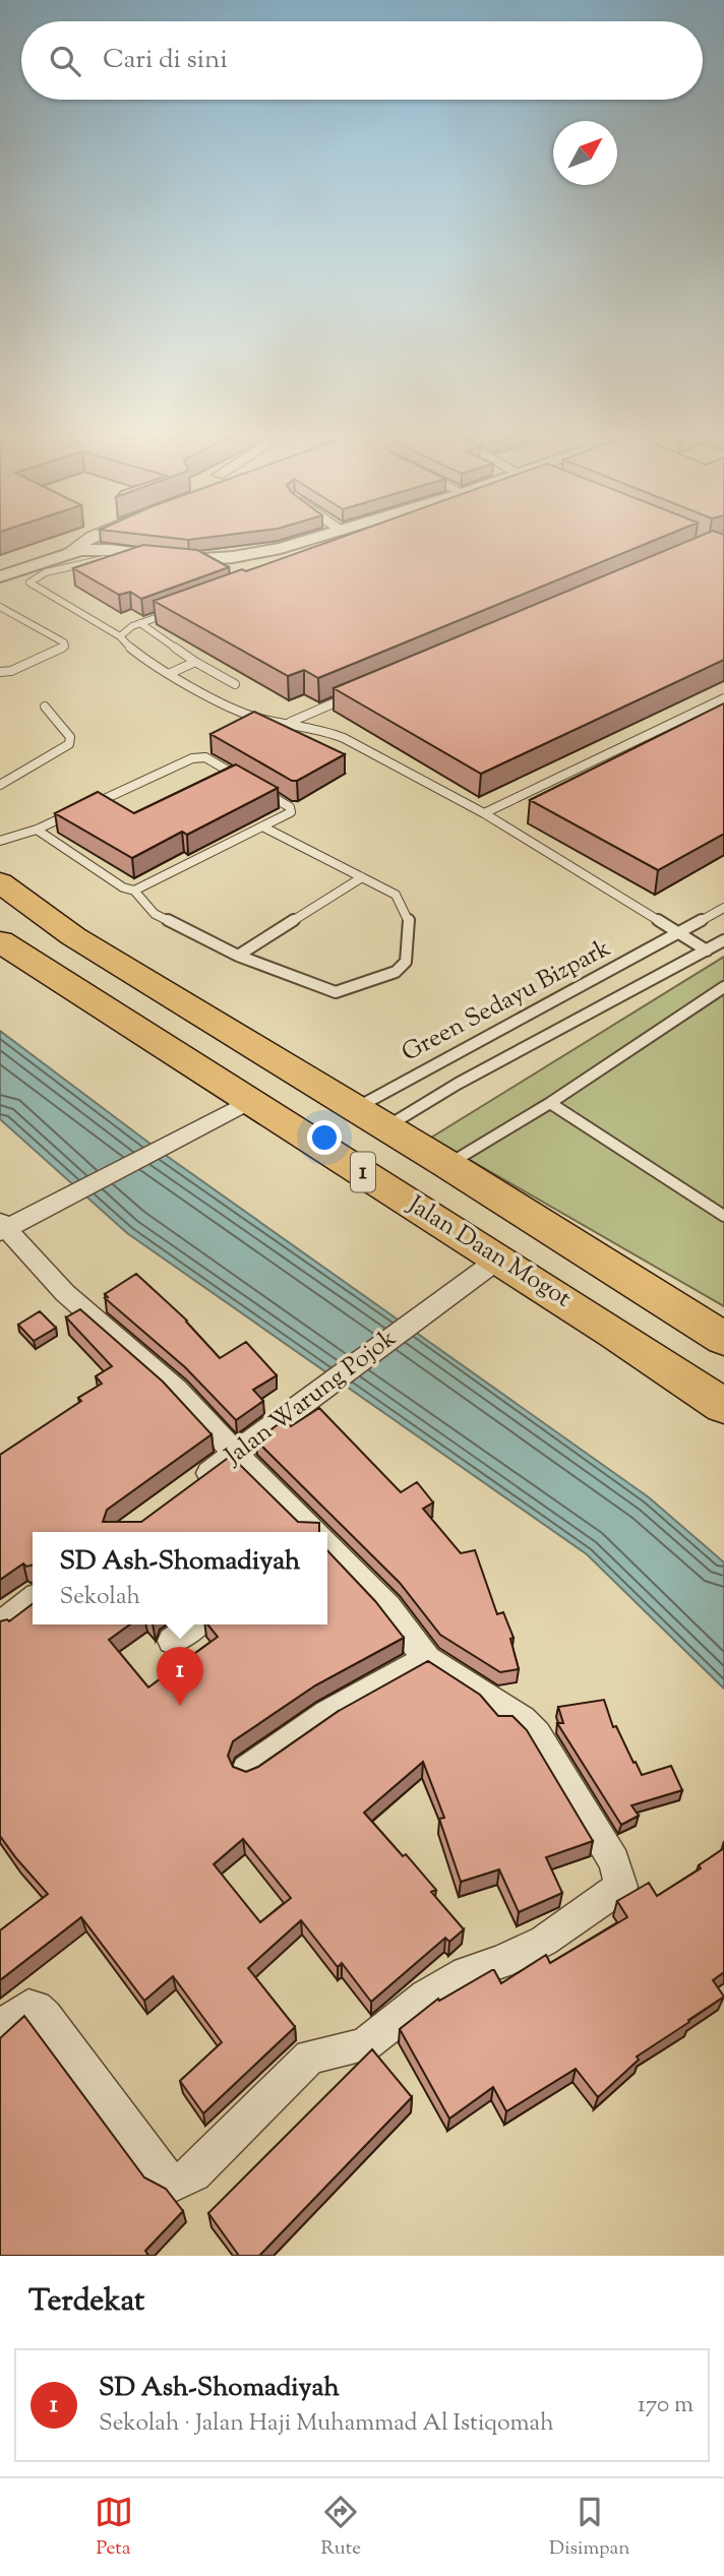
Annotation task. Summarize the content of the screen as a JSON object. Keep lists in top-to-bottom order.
{
  "streets": {
    "highway": ["1", "Jalan Daan Mogot"],
    "street": ["Jalan Warung Pojok"],
    "lane": ["Green Sedayu Bizpark"]
  },
  "crossings": [
    ["Green Sedayu Bizpark", "1"],
    ["Jalan Daan Mogot", "Jalan Warung Pojok"]
  ],
  "north": "top right",
  "page": {
    "search": "Cari di sini",
    "popup": ["SD Ash-Shomadiyah", "Sekolah"],
    "pins": "1",
    "heading": "Terdekat",
    "list": [
      {
        "mark": "1",
        "name": "SD Ash-Shomadiyah",
        "note": "Sekolah · Jalan Haji Muhammad Al Istiqomah",
        "value": "170 m"
      }
    ],
    "nav": ["Peta", "Rute", "Disimpan"]
  }
}
